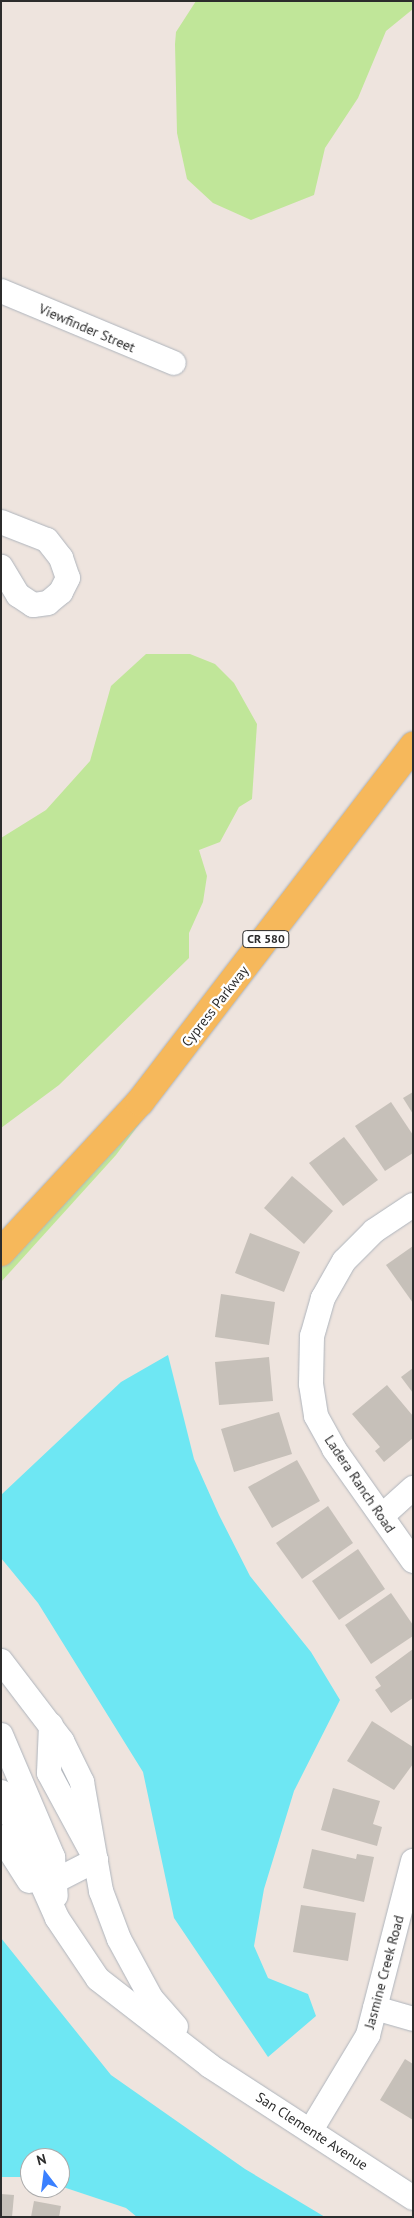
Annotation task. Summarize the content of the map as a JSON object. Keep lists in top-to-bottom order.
{
  "streets": {
    "main road": ["CR 580", "Cypress Parkway"],
    "street": [
      "Viewfinder Street",
      "Ladera Ranch Road",
      "Jasmine Creek Road",
      "San Clemente Avenue"
    ]
  },
  "crossings": [
    ["Jasmine Creek Road", "San Clemente Avenue"]
  ],
  "north": "top"
}
